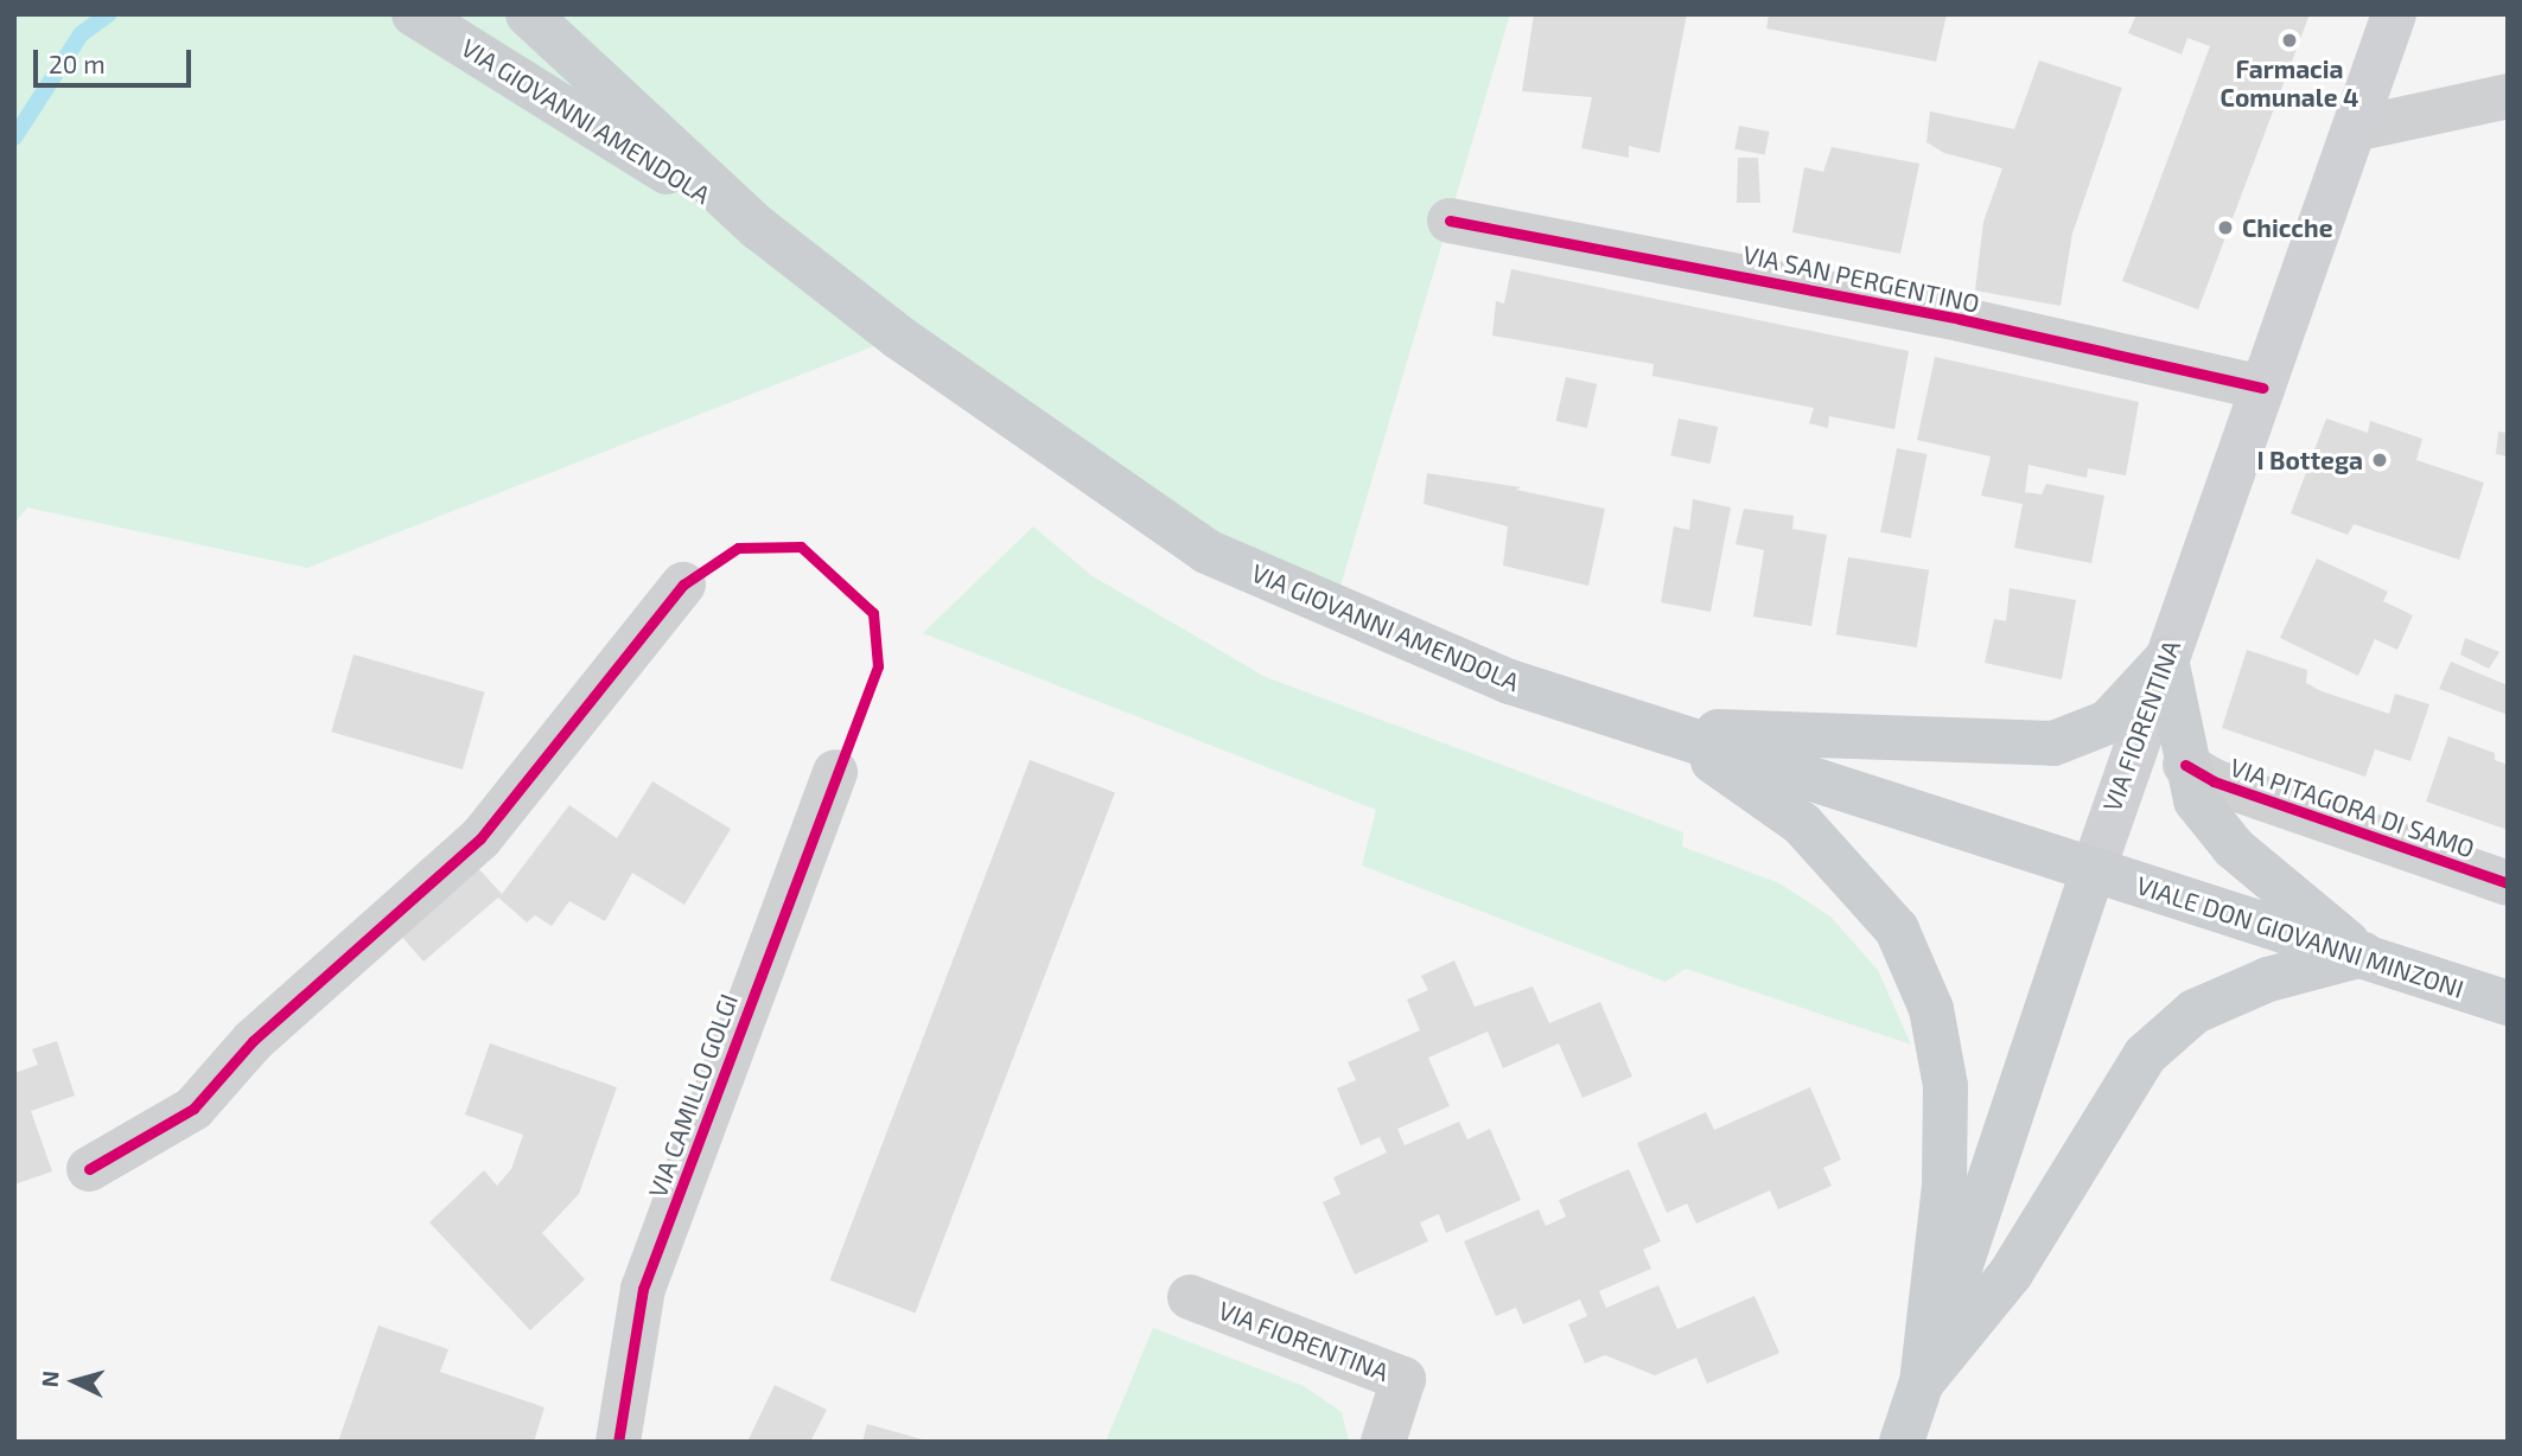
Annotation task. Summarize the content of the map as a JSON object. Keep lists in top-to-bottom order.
{
  "streets": {
    "main road": ["VIA GIOVANNI AMENDOLA", "VIA FIORENTINA", "VIALE DON GIOVANNI MINZONI"],
    "street": ["VIA SAN PERGENTINO", "VIA PITAGORA DI SAMO", "VIA CAMILLO GOLGI"]
  },
  "crossings": [
    ["VIA GIOVANNI AMENDOLA", "VIA FIORENTINA"],
    ["VIA GIOVANNI AMENDOLA", "VIALE DON GIOVANNI MINZONI"],
    ["VIA SAN PERGENTINO", "VIA FIORENTINA"],
    ["VIA FIORENTINA", "VIALE DON GIOVANNI MINZONI"]
  ],
  "places": ["Farmacia Comunale 4", "Chicche", "I Bottega"],
  "scale_bar": "20 m",
  "north": "left"
}
